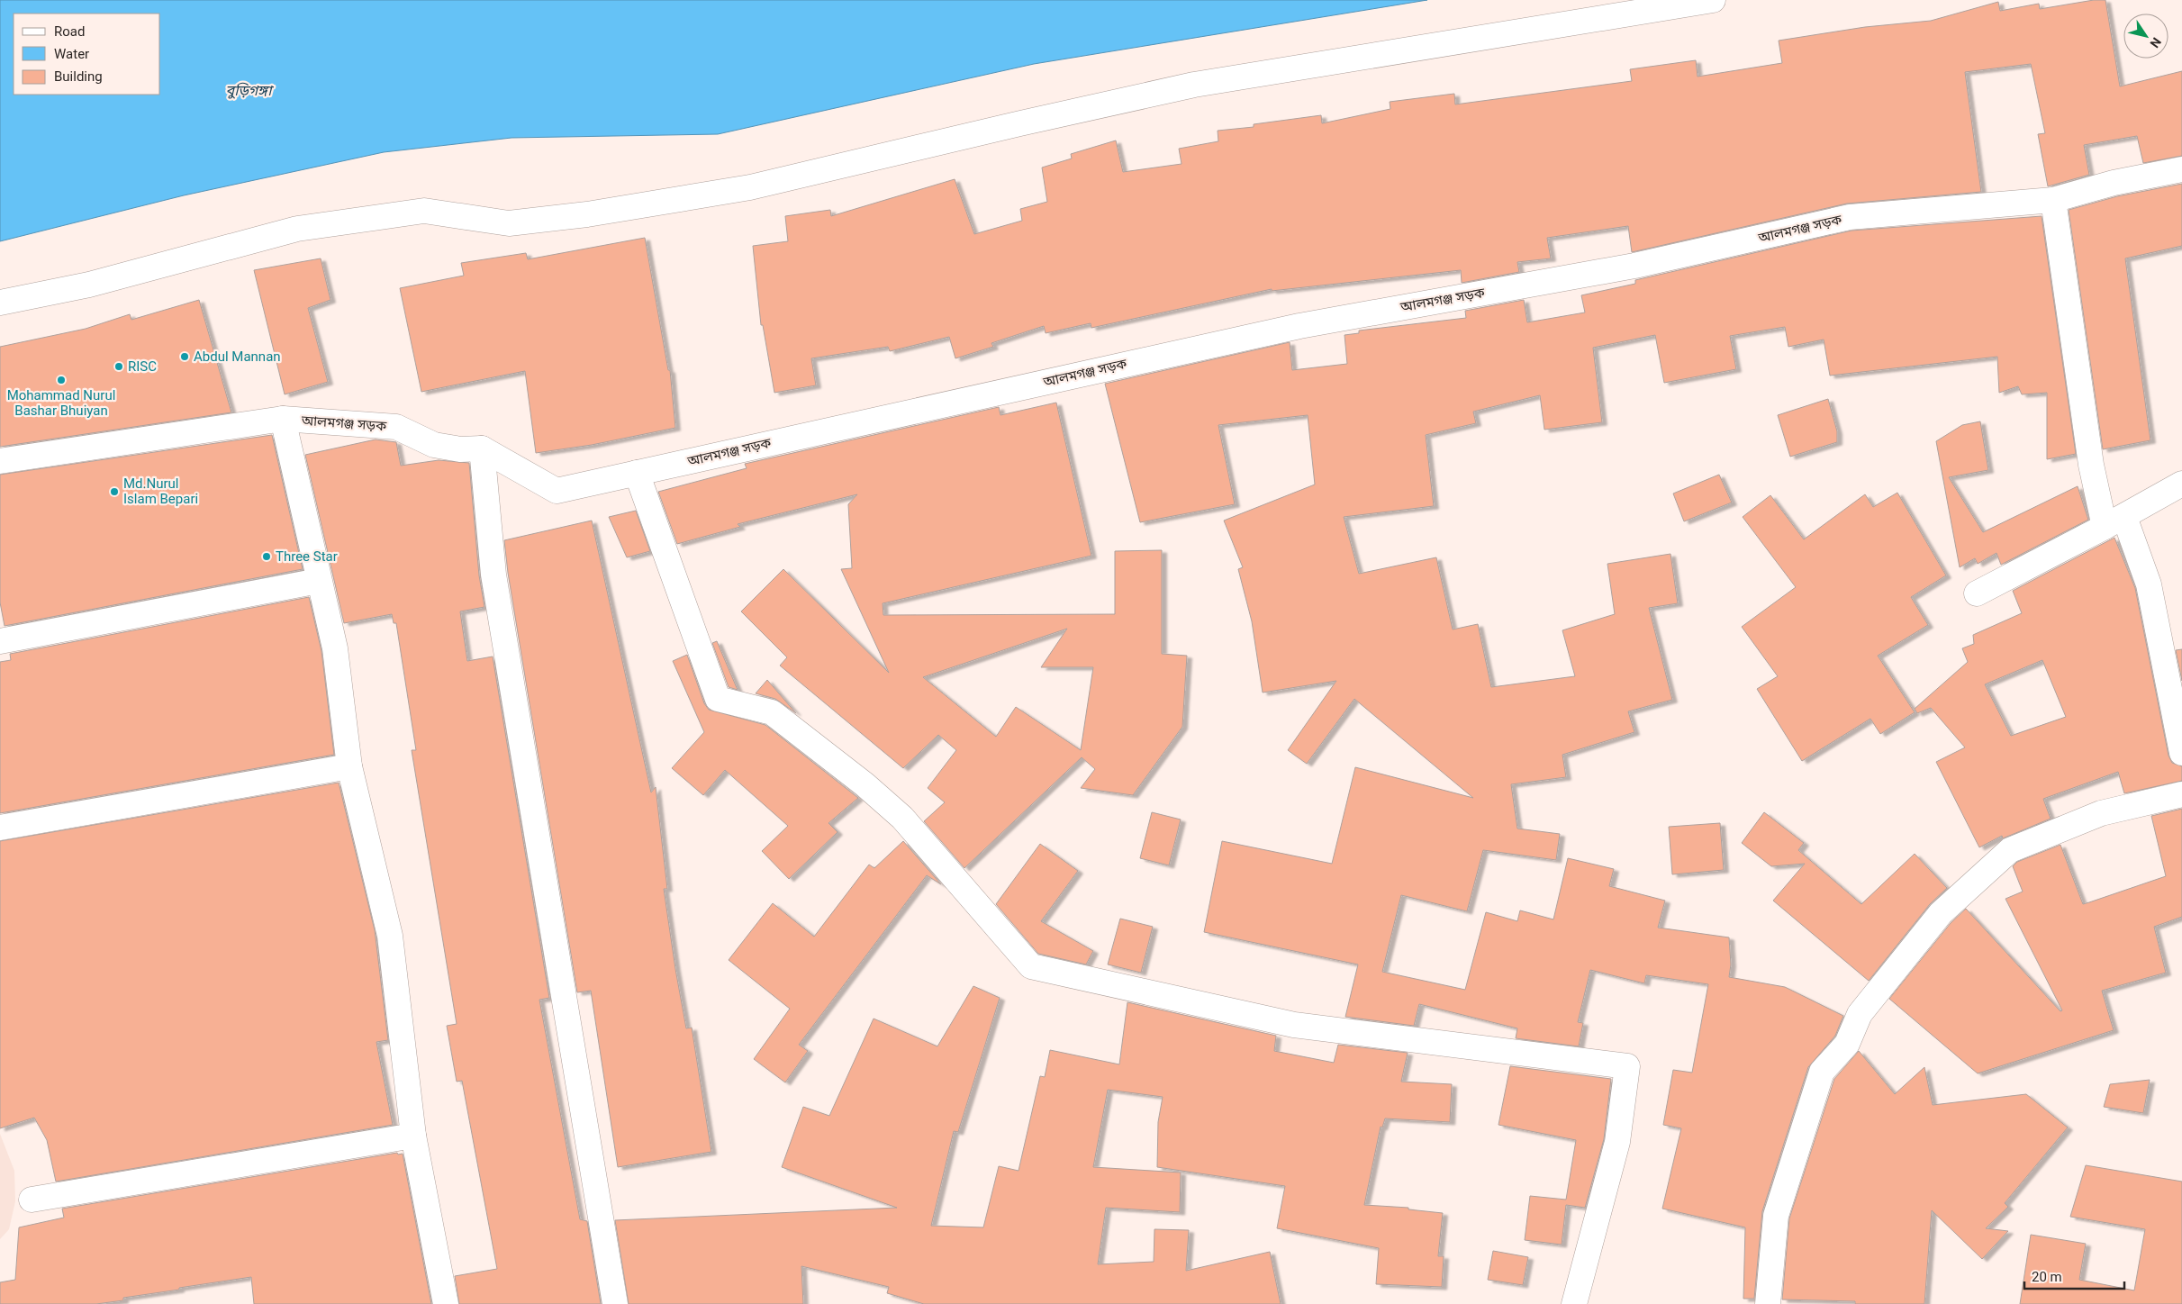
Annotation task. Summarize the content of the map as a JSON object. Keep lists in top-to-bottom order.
{
  "streets": {
    "street": ["আলমগঞ্জ সড়ক"]
  },
  "water": ["বুড়িগঙ্গা"],
  "places": [
    "Abdul Mannan",
    "RISC",
    "Mohammad Nurul Bashar Bhuiyan",
    "Md.Nurul Islam Bepari",
    "Three Star"
  ],
  "legend": ["Road", "Water", "Building"],
  "scale_bar": "20 m",
  "north": "bottom right"
}
